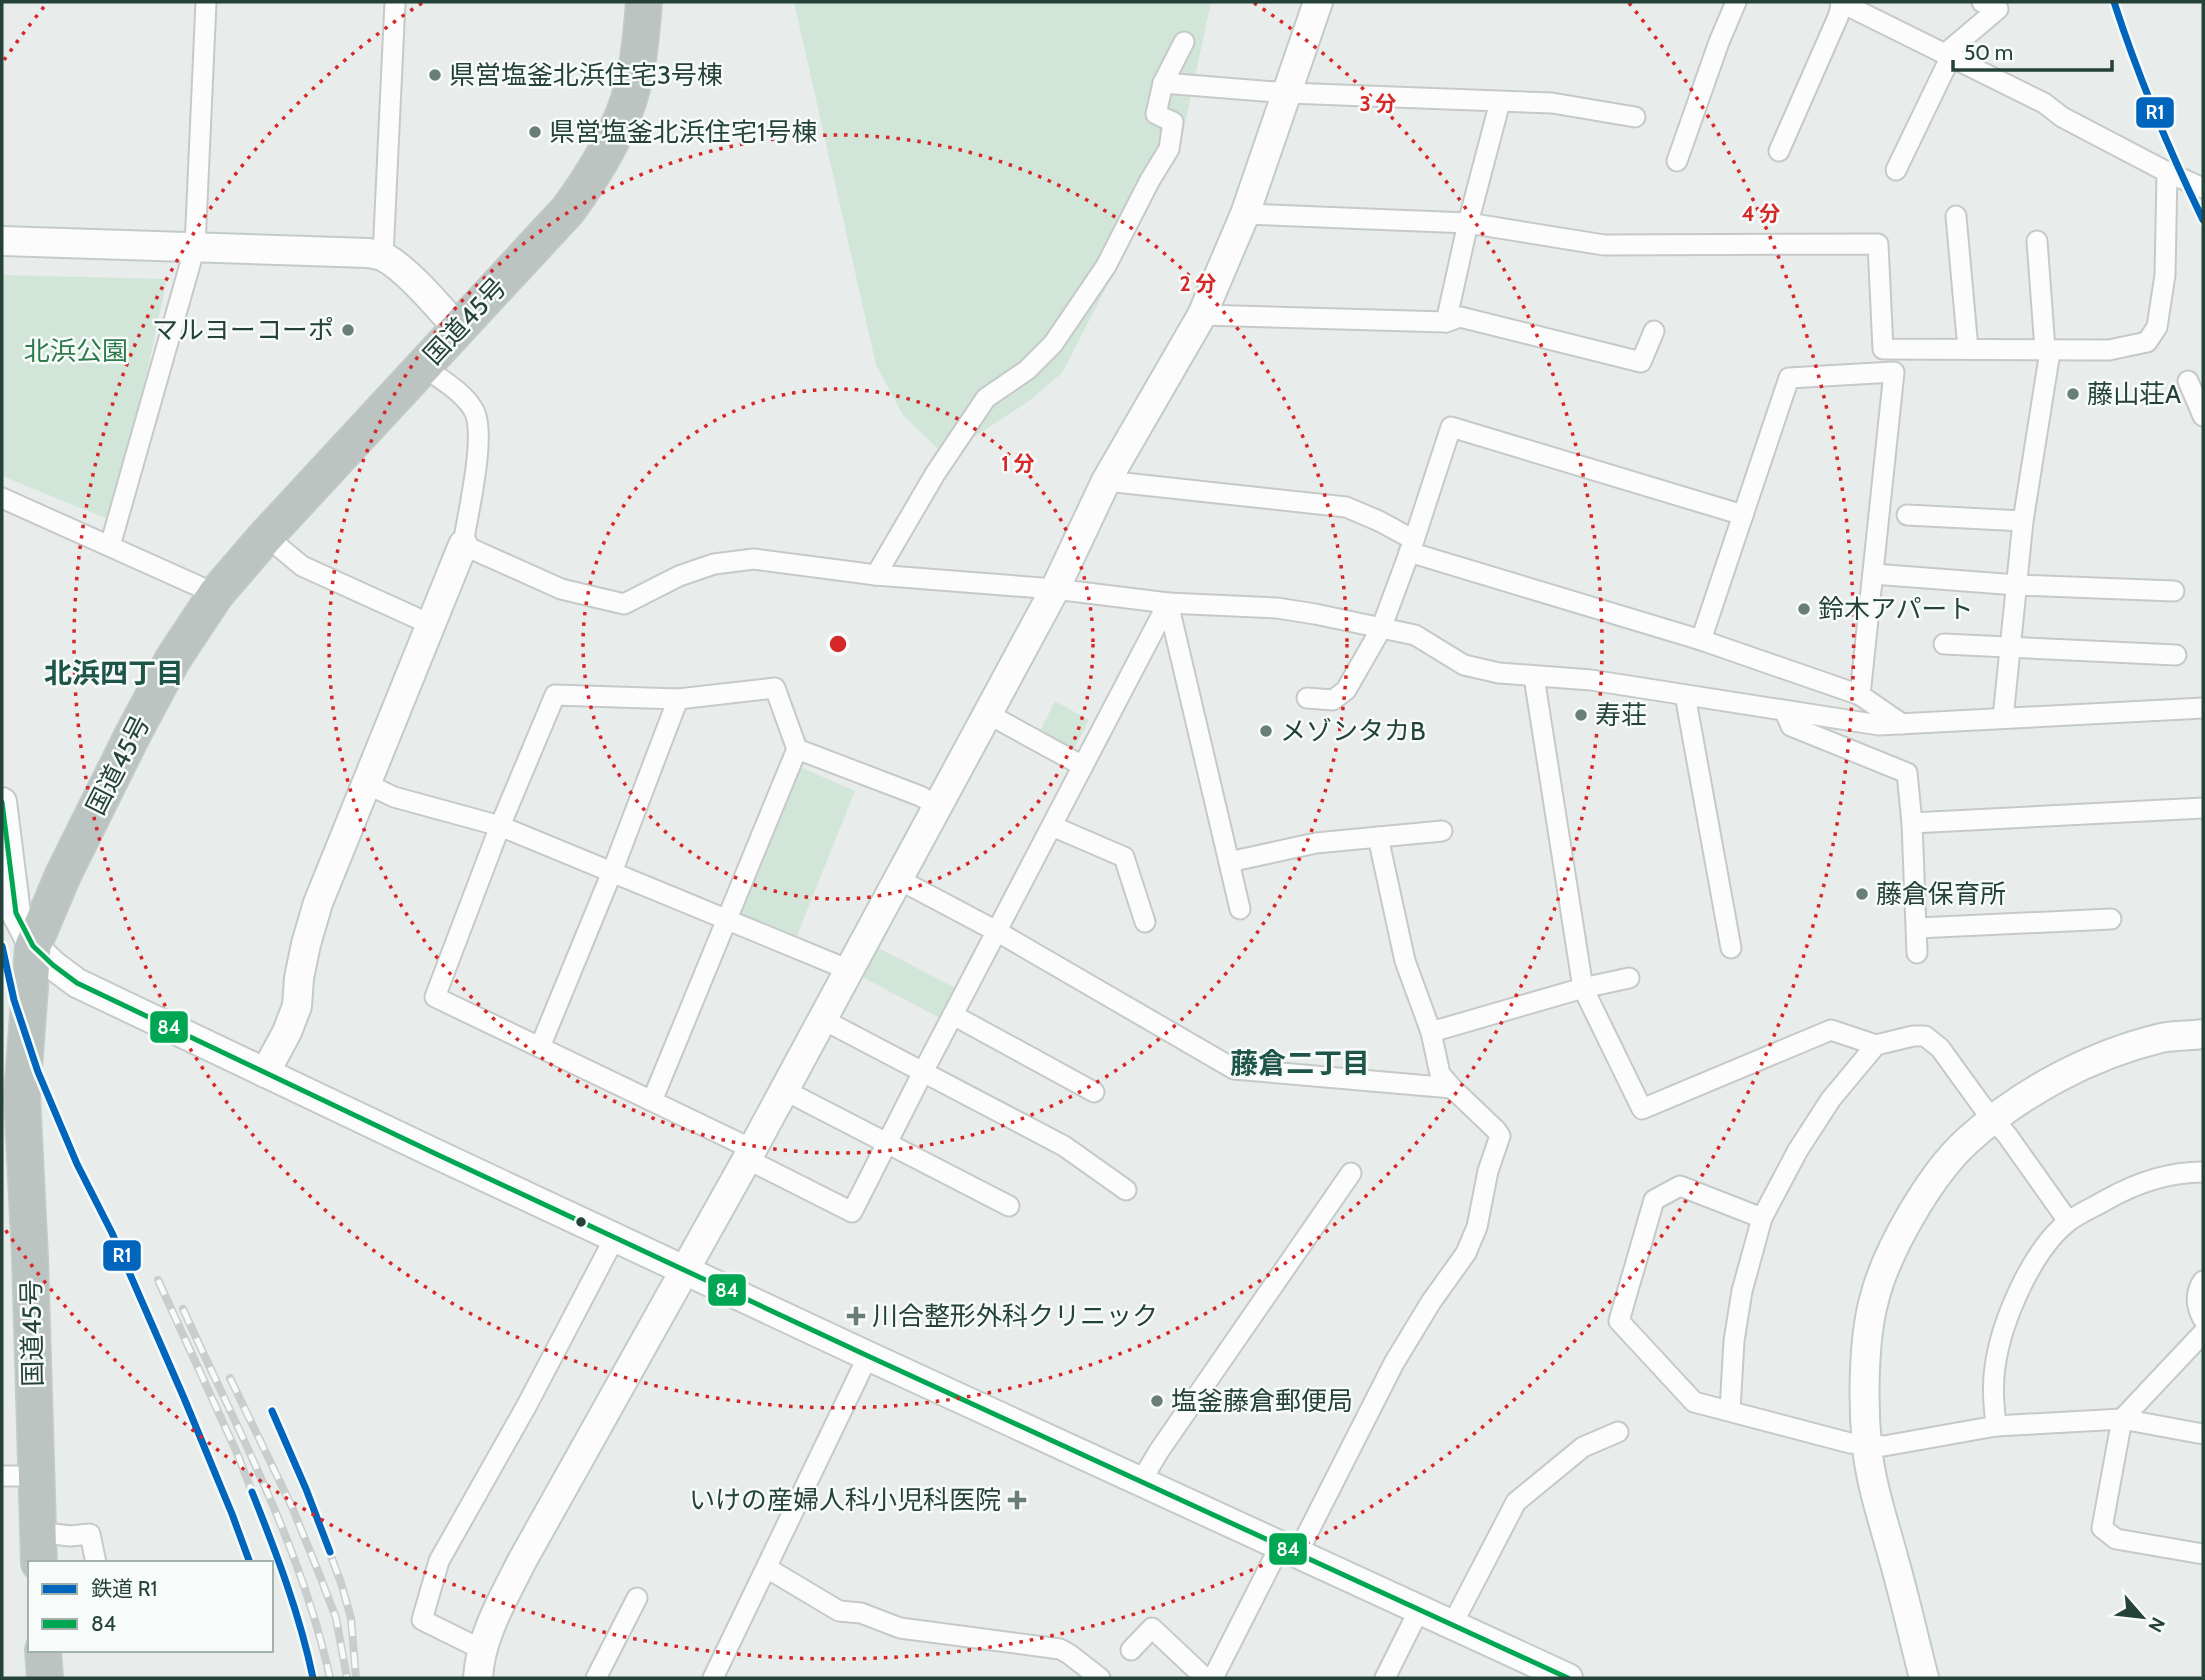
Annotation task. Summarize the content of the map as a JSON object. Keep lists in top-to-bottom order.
{
  "streets": {
    "highway": ["国道45号"]
  },
  "districts": ["北浜四丁目", "藤倉二丁目"],
  "parks": ["北浜公園"],
  "places": {
    "other": [
      "県営塩釜北浜住宅3号棟",
      "県営塩釜北浜住宅1号棟",
      "マルヨーコーポ",
      "藤山荘A",
      "鈴木アパート",
      "寿荘",
      "メゾンタカB",
      "藤倉保育所",
      "塩釜藤倉郵便局"
    ],
    "health": ["川合整形外科クリニック", "いけの産婦人科小児科医院"]
  },
  "lines": ["rail line R1", "transit line 84"],
  "legend": ["鉄道 R1", "84"],
  "scale_bar": "50 m",
  "north": "bottom right",
  "rings": [
    "3 分",
    "4 分",
    "2 分",
    "1 分"
  ]
}
